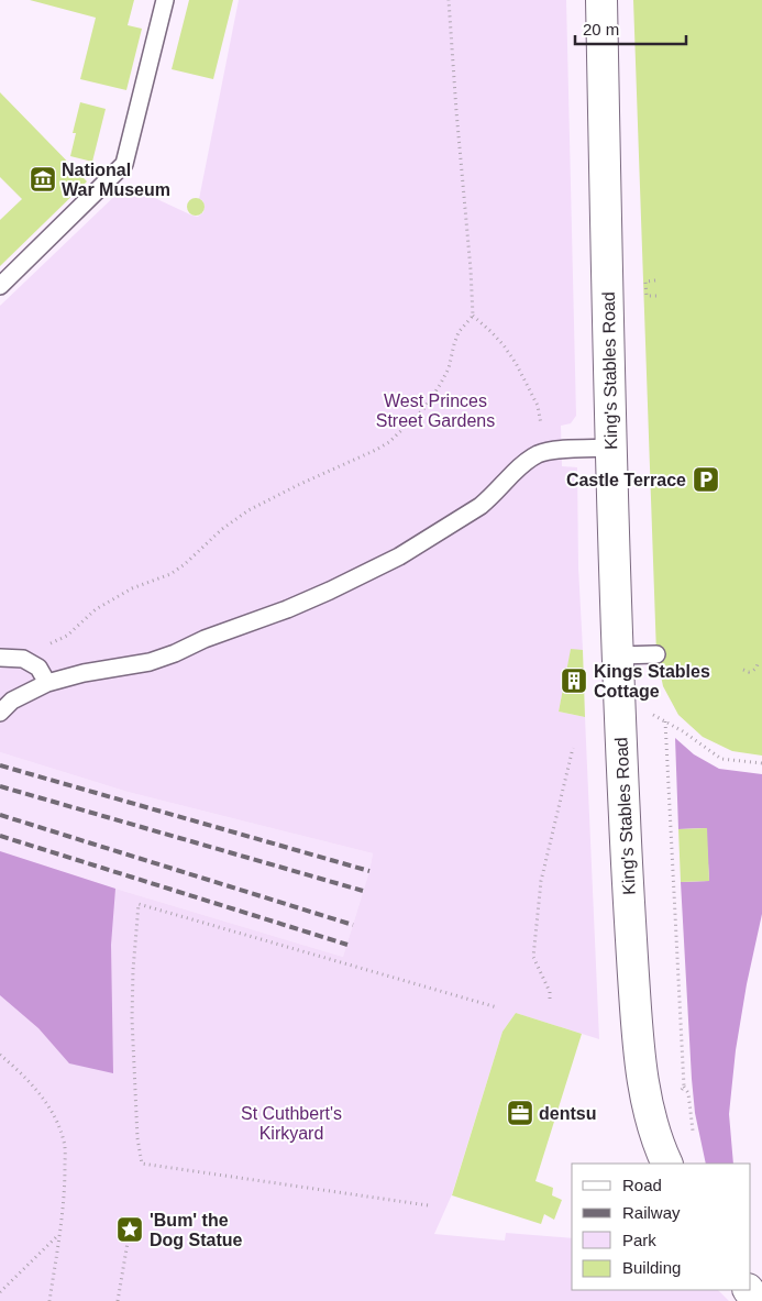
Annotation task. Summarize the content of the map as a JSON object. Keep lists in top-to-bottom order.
{
  "streets": {
    "street": ["King's Stables Road"]
  },
  "parks": ["West Princes Street Gardens", "St Cuthbert's Kirkyard"],
  "places": {
    "museum": ["National War Museum"],
    "parking": ["Castle Terrace"],
    "building": ["Kings Stables Cottage"],
    "office": ["dentsu"],
    "place": ["'Bum' the Dog Statue"]
  },
  "legend": [
    "Road",
    "Railway",
    "Park",
    "Building"
  ],
  "scale_bar": "20 m"
}
